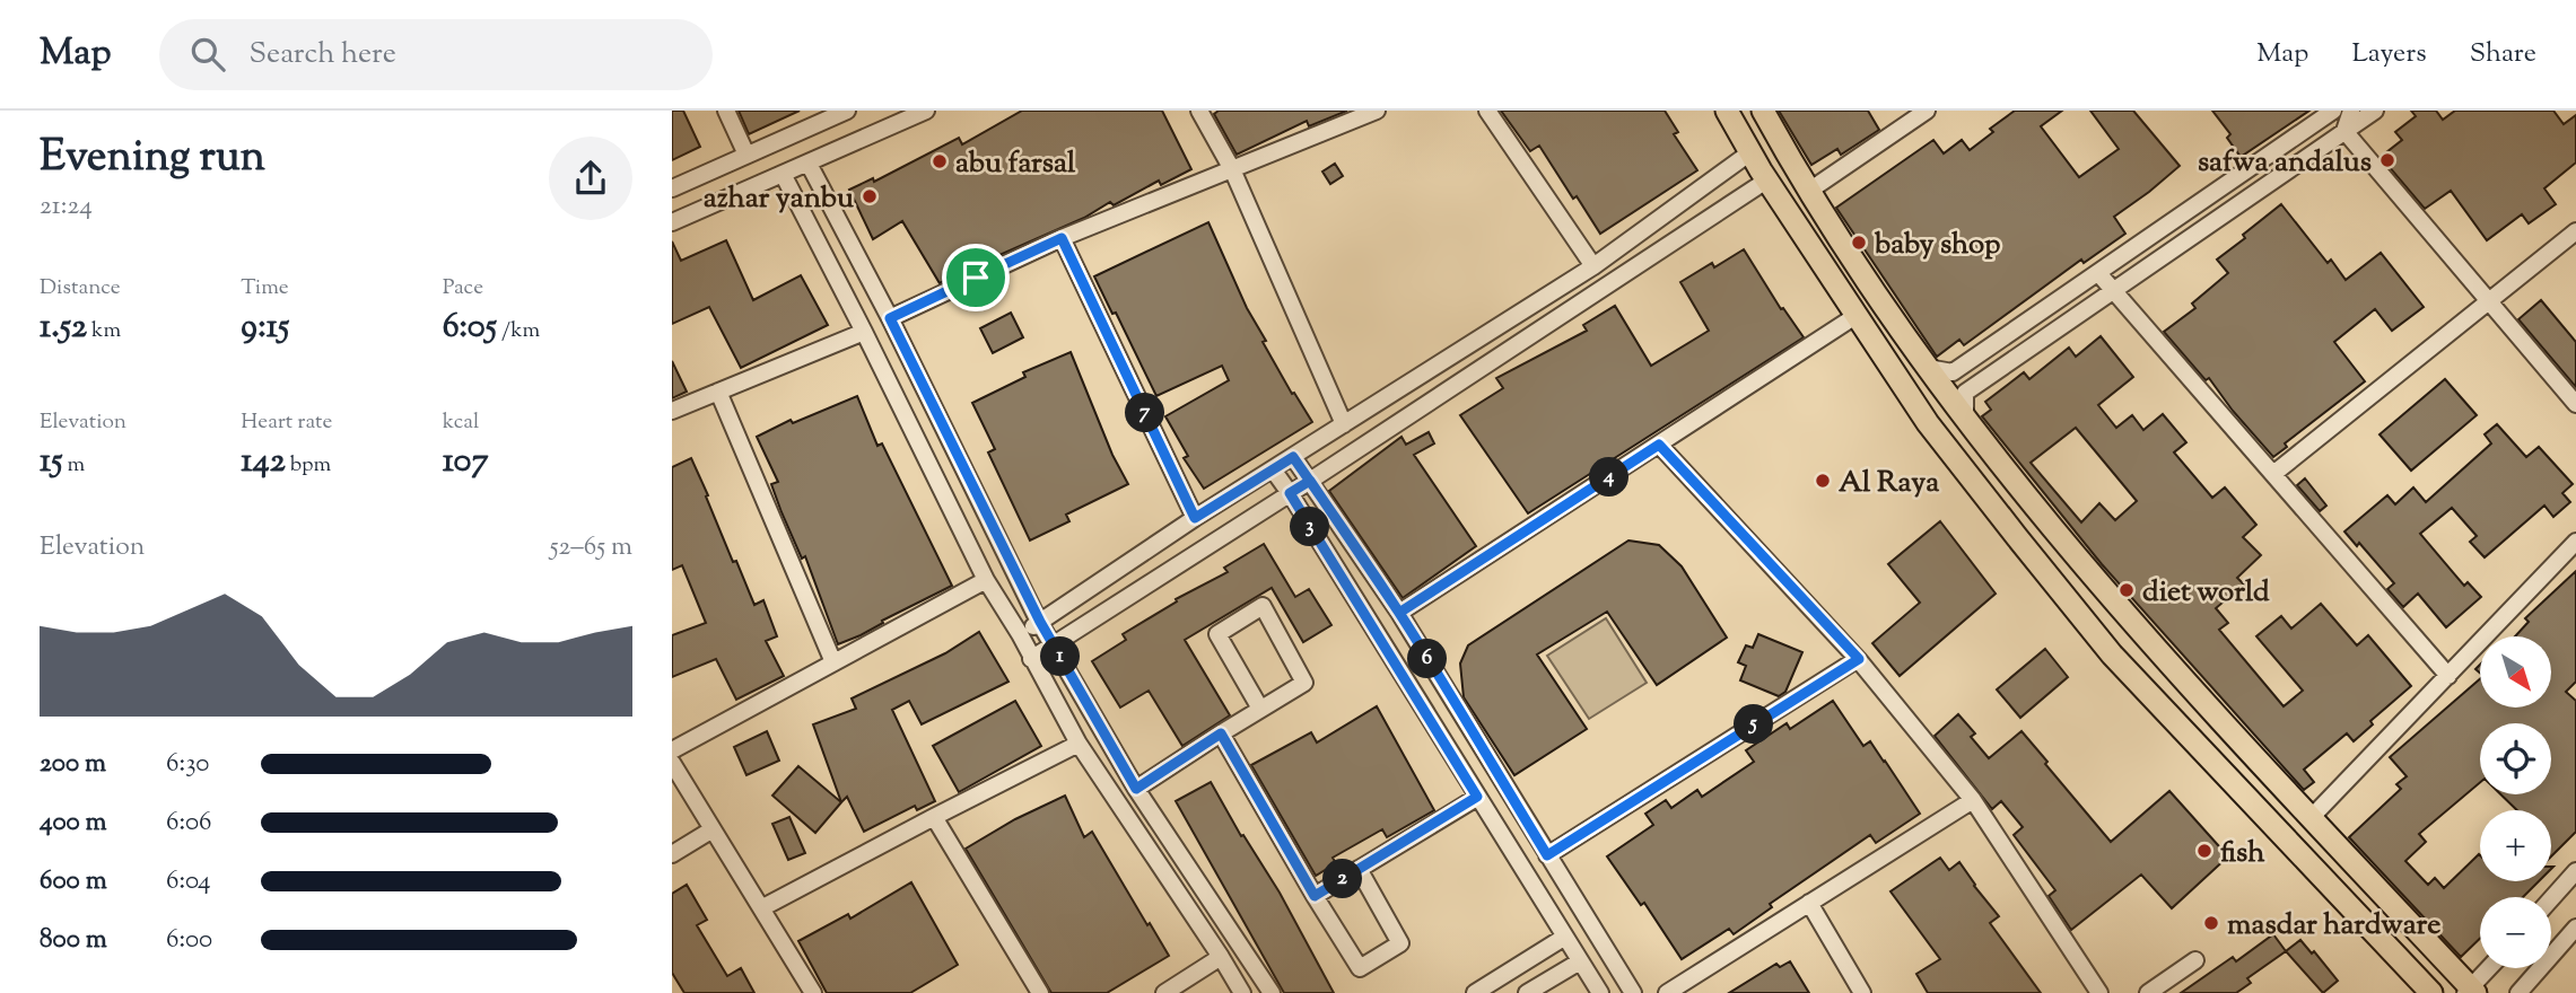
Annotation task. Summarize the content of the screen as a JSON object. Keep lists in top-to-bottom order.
{
  "places": [
    "safwa andalus",
    "abu farsal",
    "azhar yanbu",
    "baby shop",
    "Al Raya",
    "diet world",
    "fish",
    "masdar hardware"
  ],
  "north": "bottom right",
  "page": {
    "header": "Map",
    "search": "Search here",
    "nav": ["Map", "Layers", "Share"],
    "heading": ["Evening run", "21:24"],
    "stats": [
      ["Distance", "1.52 km"],
      ["Time", "9:15"],
      ["Pace", "6:05 /km"],
      ["Elevation", "15 m"],
      ["Heart rate", "142 bpm"],
      ["kcal", "107"]
    ],
    "pins": [
      "7",
      "4",
      "3",
      "1",
      "6",
      "5",
      "2"
    ],
    "chart": ["Elevation", "52–65 m"],
    "map_buttons": ["+", "−"],
    "list": [
      {
        "name": "200 m",
        "note": "6:30"
      },
      {
        "name": "400 m",
        "note": "6:06"
      },
      {
        "name": "600 m",
        "note": "6:04"
      },
      {
        "name": "800 m",
        "note": "6:00"
      }
    ]
  }
}
